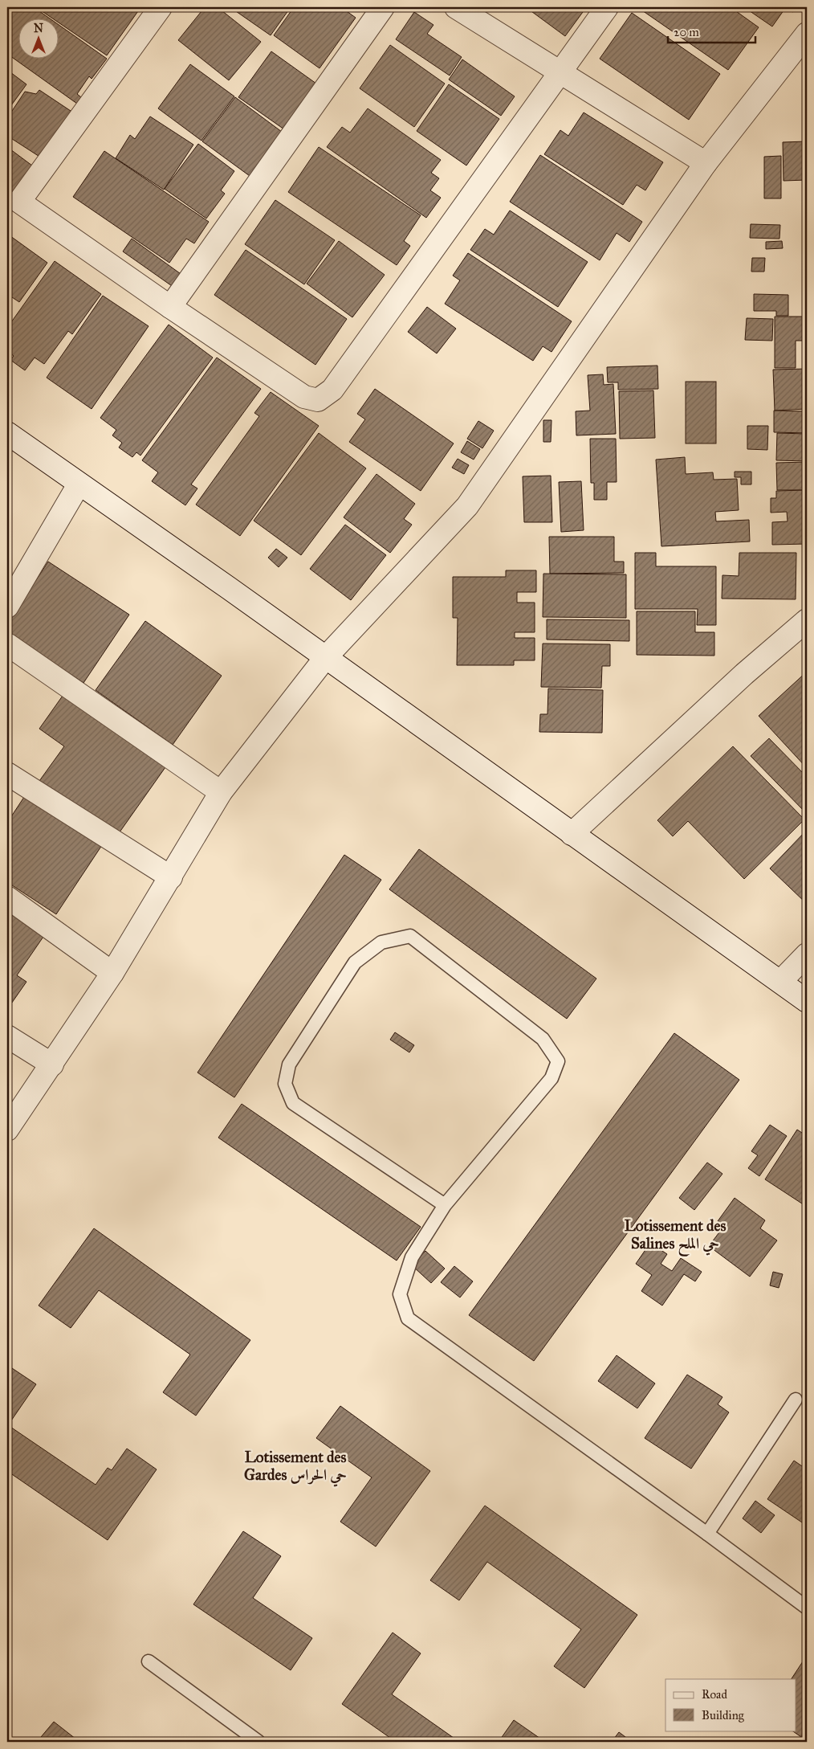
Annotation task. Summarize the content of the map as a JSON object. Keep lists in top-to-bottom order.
{
  "districts": ["Lotissement des Salines حي الملح", "Lotissement des Gardes حي الحراس"],
  "legend": ["Road", "Building"],
  "scale_bar": "20 m",
  "north": "top"
}
